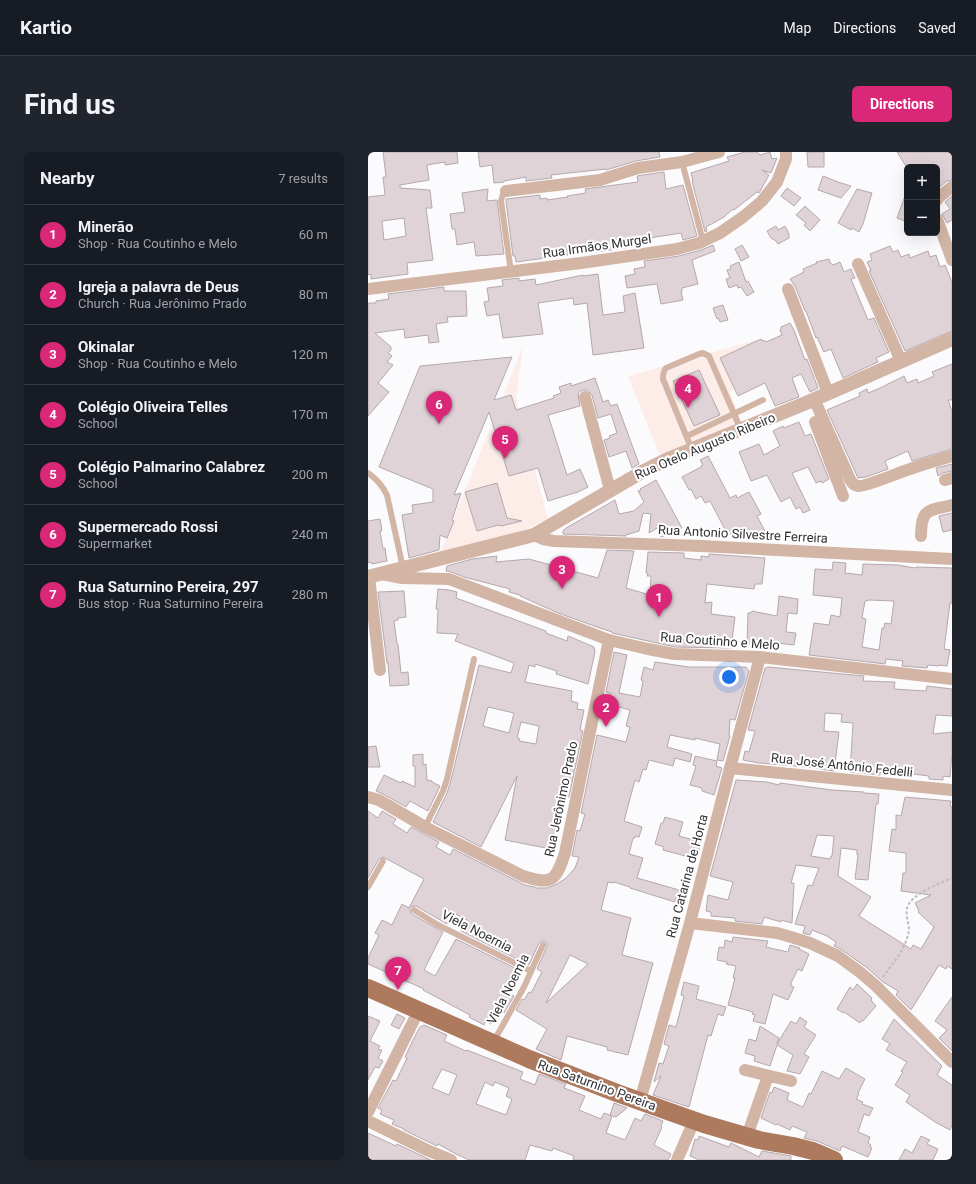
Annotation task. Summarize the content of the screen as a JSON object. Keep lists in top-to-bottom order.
{
  "streets": {
    "main road": ["Rua Saturnino Pereira"],
    "street": [
      "Rua Irmãos Murgel",
      "Rua Otelo Augusto Ribeiro",
      "Rua Antonio Silvestre Ferreira",
      "Rua Coutinho e Melo",
      "Rua José Antônio Fedelli",
      "Rua Jerônimo Prado",
      "Rua Catarina de Horta"
    ],
    "lane": ["Viela Noernia", "Viela Noemia"]
  },
  "crossings": [
    ["Rua Otelo Augusto Ribeiro", "Rua Antonio Silvestre Ferreira"],
    ["Rua Otelo Augusto Ribeiro", "Rua Coutinho e Melo"],
    ["Rua Coutinho e Melo", "Rua Jerônimo Prado"],
    ["Rua Coutinho e Melo", "Rua Catarina de Horta"],
    ["Rua José Antônio Fedelli", "Rua Catarina de Horta"],
    ["Rua Catarina de Horta", "Rua Saturnino Pereira"],
    ["Viela Noernia", "Viela Noemia"],
    ["Viela Noemia", "Rua Saturnino Pereira"]
  ],
  "page": {
    "header": "Kartio",
    "nav": ["Map", "Directions", "Saved"],
    "buttons": "Directions",
    "title": "Find us",
    "heading": ["Nearby", "7 results"],
    "map_buttons": ["+", "−"],
    "list": [
      {
        "mark": "1",
        "name": "Minerão",
        "note": "Shop · Rua Coutinho e Melo",
        "value": "60 m"
      },
      {
        "mark": "2",
        "name": "Igreja a palavra de Deus",
        "note": "Church · Rua Jerônimo Prado",
        "value": "80 m"
      },
      {
        "mark": "3",
        "name": "Okinalar",
        "note": "Shop · Rua Coutinho e Melo",
        "value": "120 m"
      },
      {
        "mark": "4",
        "name": "Colégio Oliveira Telles",
        "note": "School",
        "value": "170 m"
      },
      {
        "mark": "5",
        "name": "Colégio Palmarino Calabrez",
        "note": "School",
        "value": "200 m"
      },
      {
        "mark": "6",
        "name": "Supermercado Rossi",
        "note": "Supermarket",
        "value": "240 m"
      },
      {
        "mark": "7",
        "name": "Rua Saturnino Pereira, 297",
        "note": "Bus stop · Rua Saturnino Pereira",
        "value": "280 m"
      }
    ],
    "pins": [
      "4",
      "6",
      "5",
      "3",
      "1",
      "2",
      "7"
    ]
  }
}
